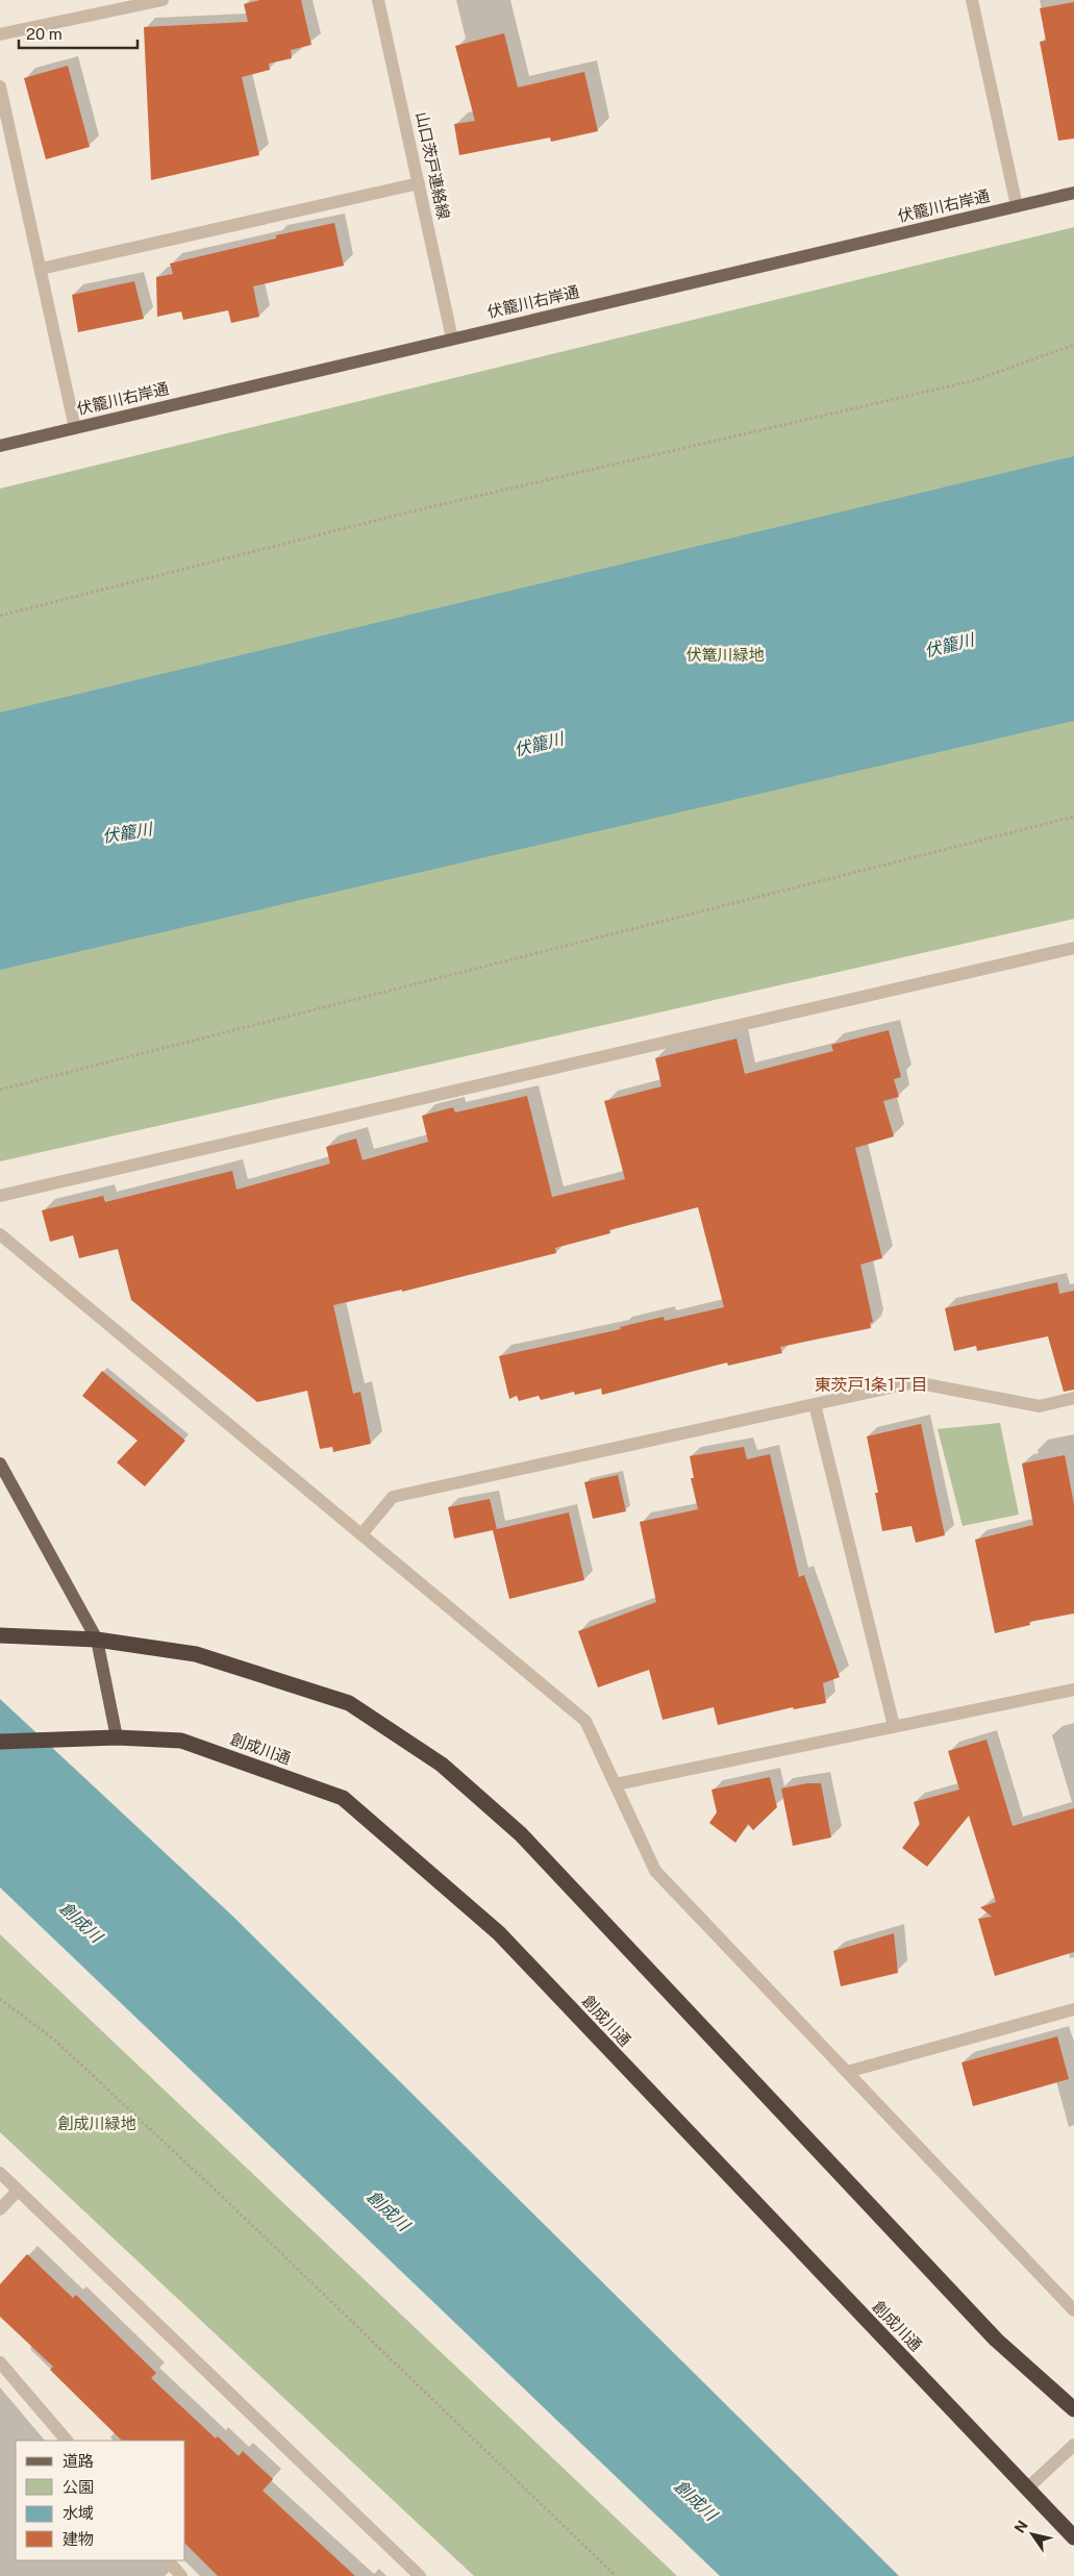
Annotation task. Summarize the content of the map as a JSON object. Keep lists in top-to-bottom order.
{
  "streets": {
    "highway": ["創成川通"],
    "main road": ["伏籠川右岸通"],
    "street": ["山口茨戸連絡線"]
  },
  "crossings": [
    ["山口茨戸連絡線", "伏籠川右岸通"]
  ],
  "districts": ["東茨戸1条1丁目"],
  "water": ["伏籠川", "創成川"],
  "parks": ["伏篭川緑地", "創成川緑地"],
  "legend": [
    "道路",
    "公園",
    "水域",
    "建物"
  ],
  "scale_bar": "20 m",
  "north": "top left"
}
